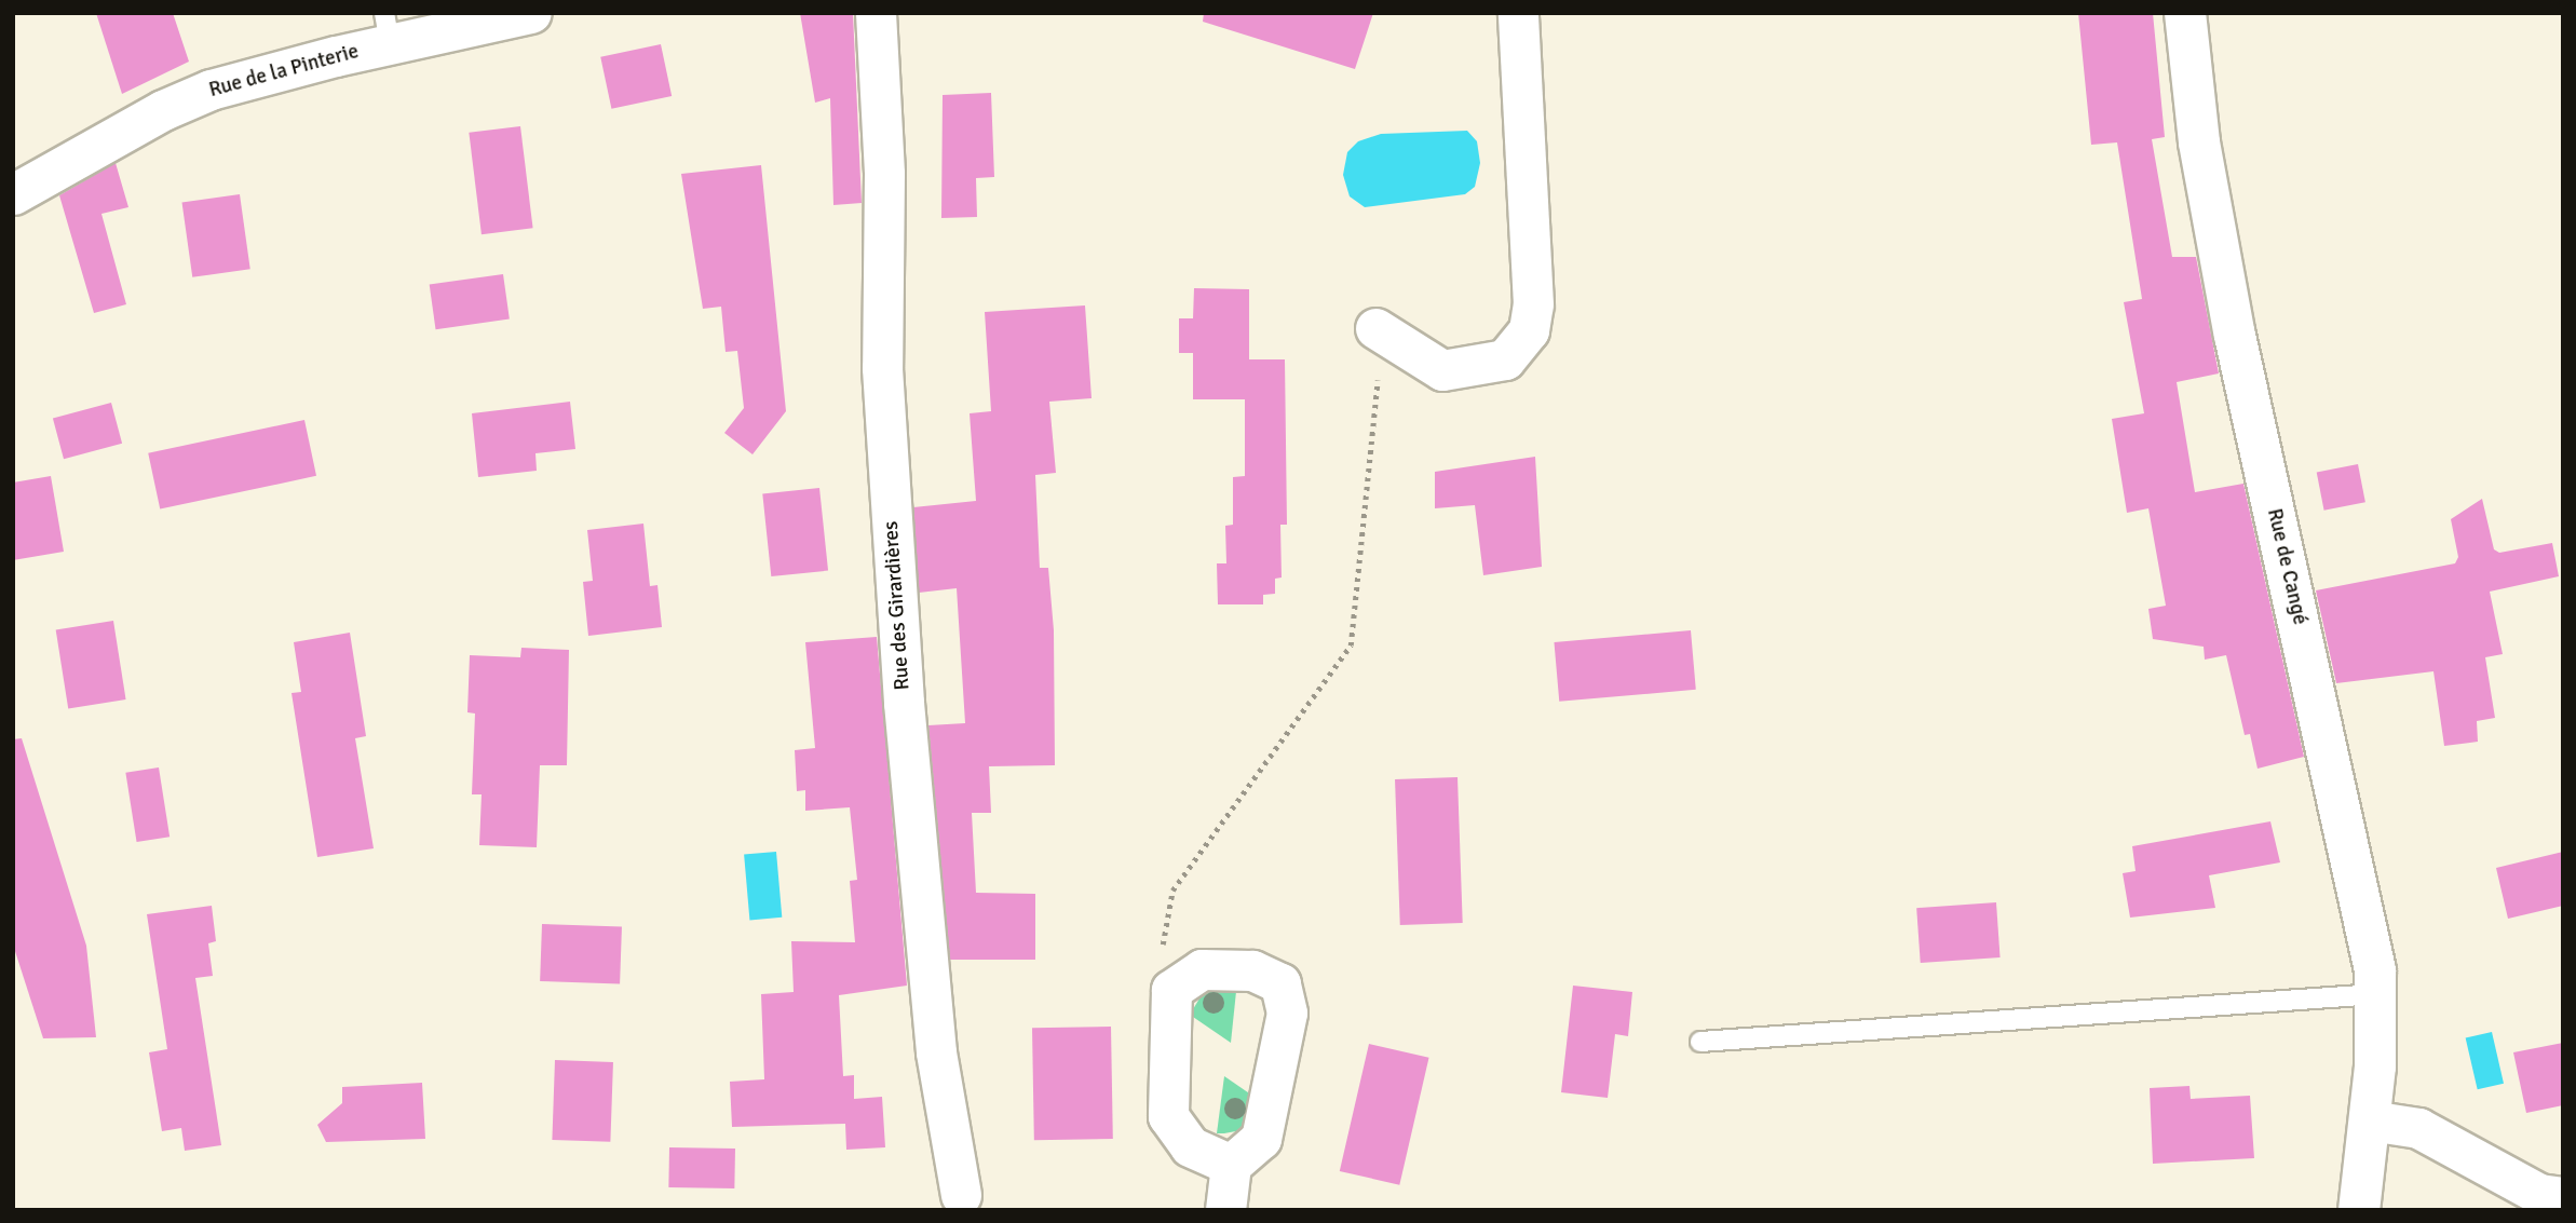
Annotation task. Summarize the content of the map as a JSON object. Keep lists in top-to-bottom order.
{
  "streets": {
    "street": ["Rue de la Pinterie", "Rue de Cangé", "Rue des Girardières"]
  }
}
